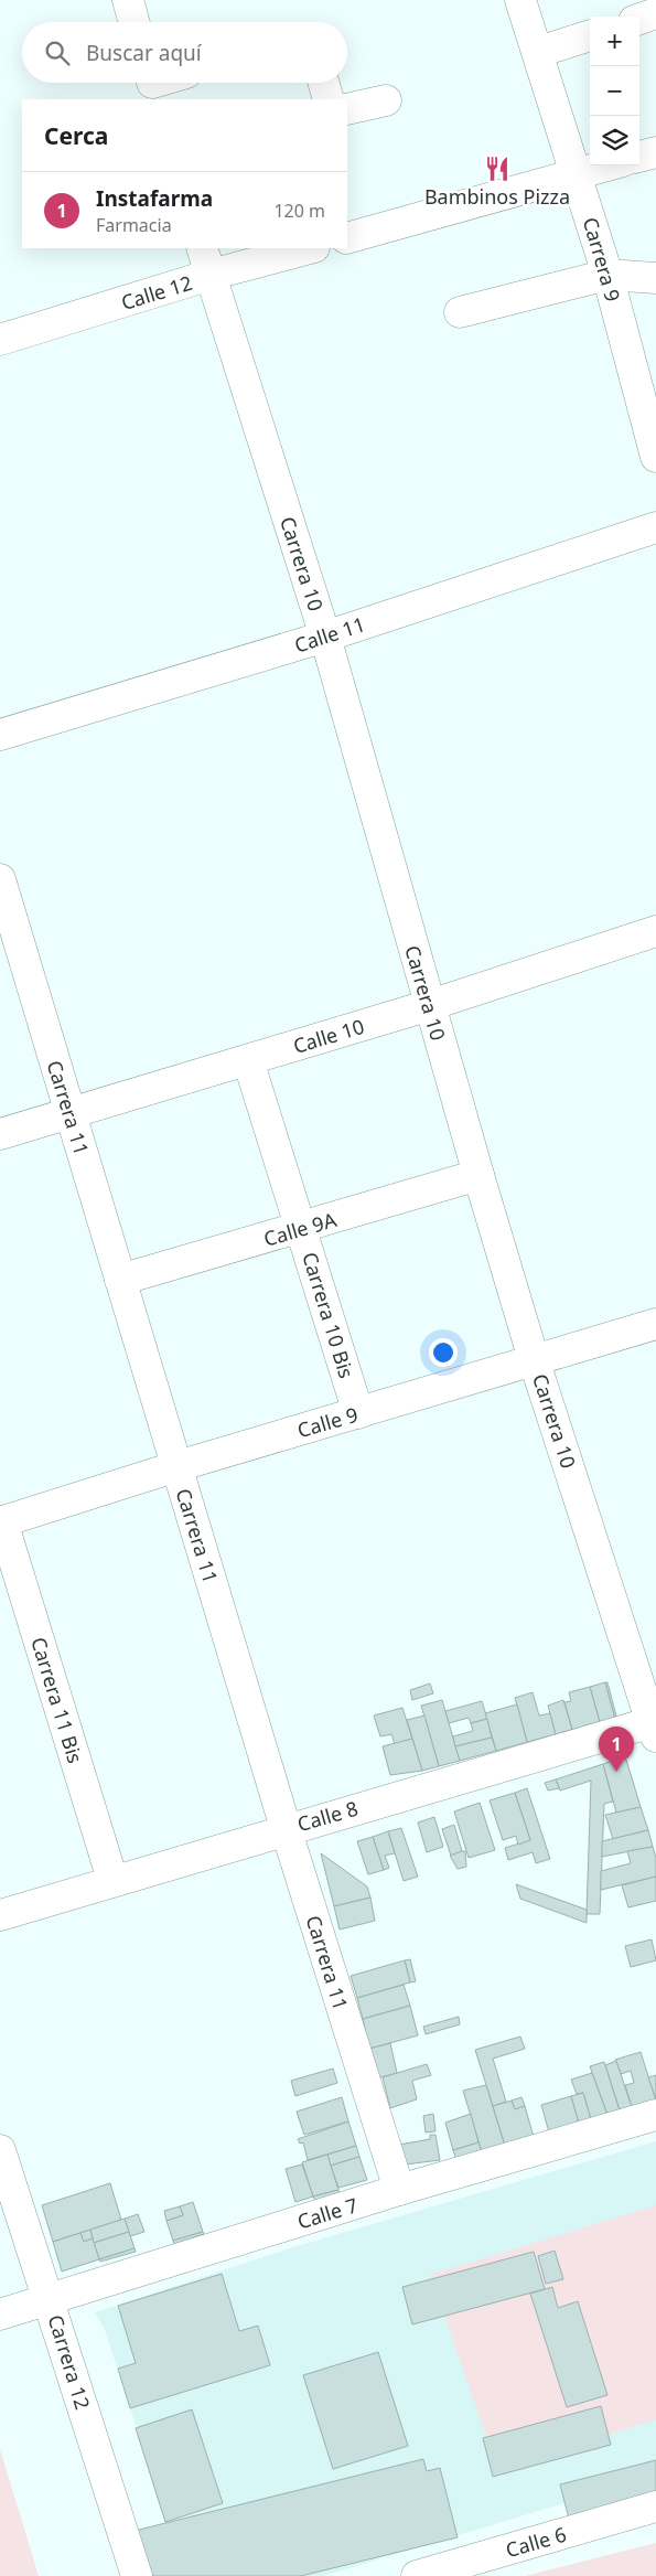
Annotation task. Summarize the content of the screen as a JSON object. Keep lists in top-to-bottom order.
{
  "streets": {
    "street": [
      "Carrera 9",
      "Calle 12",
      "Carrera 10",
      "Calle 11",
      "Calle 10",
      "Carrera 11",
      "Calle 9A",
      "Carrera 10 Bis",
      "Calle 9",
      "Carrera 11 Bis",
      "Calle 8",
      "Calle 7",
      "Carrera 12",
      "Calle 6"
    ]
  },
  "crossings": [
    ["Calle 12", "Carrera 10"],
    ["Carrera 10", "Calle 11"],
    ["Carrera 10", "Calle 10"],
    ["Carrera 10", "Calle 9A"],
    ["Carrera 10", "Calle 9"],
    ["Carrera 10", "Calle 8"],
    ["Calle 10", "Carrera 11"],
    ["Calle 10", "Carrera 10 Bis"],
    ["Carrera 11", "Calle 9A"],
    ["Carrera 11", "Calle 9"],
    ["Carrera 11", "Calle 8"],
    ["Carrera 11", "Calle 7"],
    ["Calle 9A", "Carrera 10 Bis"],
    ["Carrera 10 Bis", "Calle 9"],
    ["Calle 9", "Carrera 11 Bis"],
    ["Carrera 11 Bis", "Calle 8"],
    ["Calle 7", "Carrera 12"]
  ],
  "places": {
    "restaurant": ["Bambinos Pizza"]
  },
  "page": {
    "map_buttons": ["+", "−"],
    "search": "Buscar aquí",
    "heading": "Cerca",
    "list": [
      {
        "mark": "1",
        "name": "Instafarma",
        "note": "Farmacia",
        "value": "120 m"
      }
    ],
    "pins": "1"
  }
}
